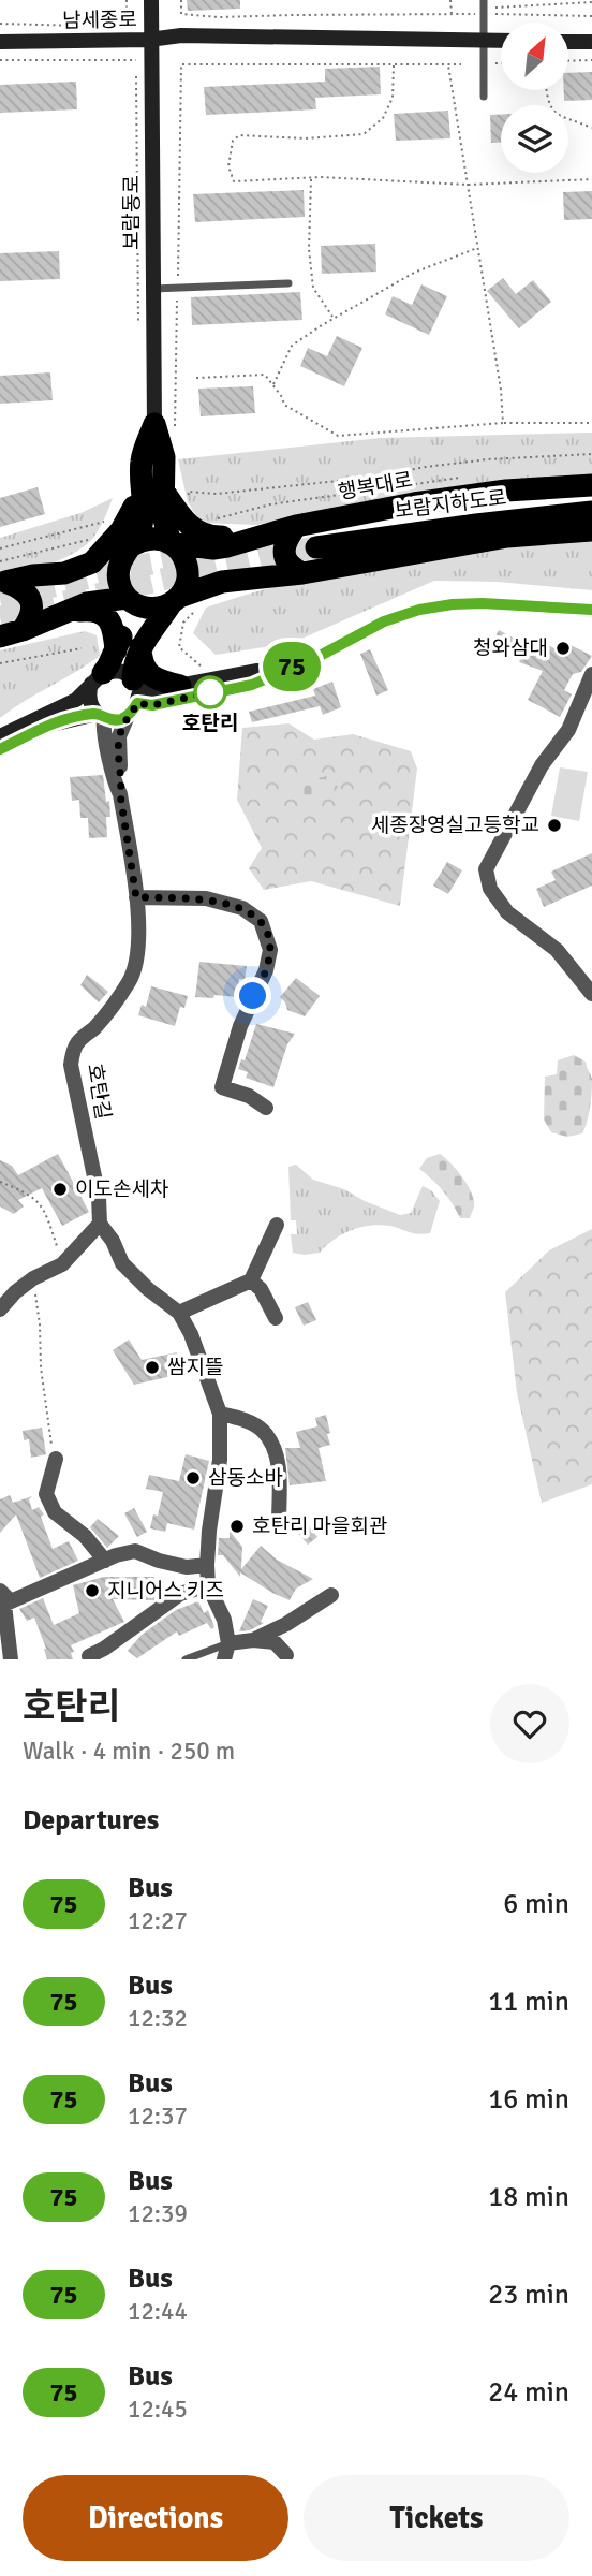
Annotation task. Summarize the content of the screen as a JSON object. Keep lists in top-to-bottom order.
{
  "streets": {
    "highway": ["행복대로", "보람지하도로"],
    "street": ["남세종로", "보람동로", "호탄길"]
  },
  "crossings": [
    ["남세종로", "보람동로"],
    ["행복대로", "보람지하도로"]
  ],
  "places": [
    "청와삼대",
    "호탄리",
    "세종장영실고등학교",
    "이도손세차",
    "쌈지뜰",
    "삼동소바",
    "호탄리 마을회관",
    "지니어스 키즈"
  ],
  "lines": ["bus line 75"],
  "north": "top right",
  "page": {
    "on_map": "75",
    "heading": [
      ["호탄리", "Walk · 4 min · 250 m"],
      "Departures"
    ],
    "list": [
      {
        "mark": "75",
        "name": "Bus",
        "note": "12:27",
        "value": "6 min"
      },
      {
        "mark": "75",
        "name": "Bus",
        "note": "12:32",
        "value": "11 min"
      },
      {
        "mark": "75",
        "name": "Bus",
        "note": "12:37",
        "value": "16 min"
      },
      {
        "mark": "75",
        "name": "Bus",
        "note": "12:39",
        "value": "18 min"
      },
      {
        "mark": "75",
        "name": "Bus",
        "note": "12:44",
        "value": "23 min"
      },
      {
        "mark": "75",
        "name": "Bus",
        "note": "12:45",
        "value": "24 min"
      }
    ],
    "buttons": ["Directions", "Tickets"]
  }
}
